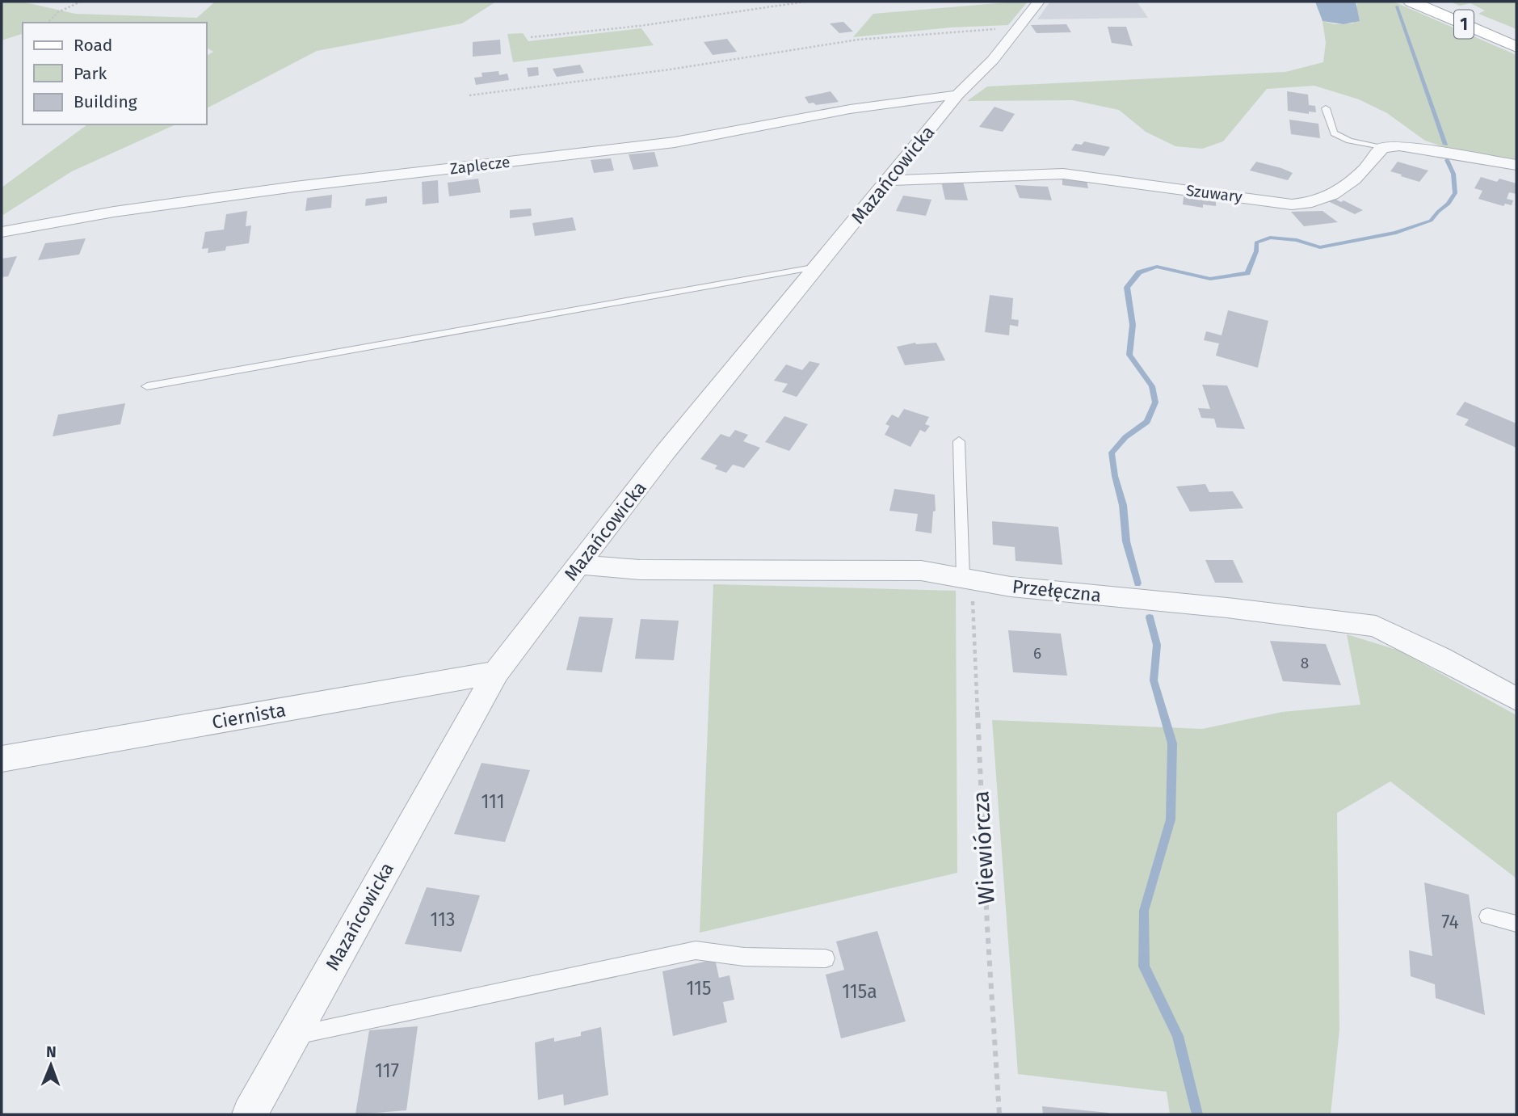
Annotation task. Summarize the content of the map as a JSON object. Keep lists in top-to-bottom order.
{
  "streets": {
    "main road": ["1"],
    "street": [
      "Zaplecze",
      "Mazańcowicka",
      "Szuwary",
      "Przełęczna",
      "Ciernista"
    ],
    "path": ["Wiewiórcza"]
  },
  "crossings": [
    ["Zaplecze", "Mazańcowicka"],
    ["Mazańcowicka", "Szuwary"],
    ["Mazańcowicka", "Przełęczna"],
    ["Mazańcowicka", "Ciernista"],
    ["Przełęczna", "Wiewiórcza"]
  ],
  "house_numbers": [
    "6",
    "8",
    "111",
    "113",
    "74",
    "115",
    "115a",
    "117"
  ],
  "legend": ["Road", "Park", "Building"],
  "north": "top"
}
